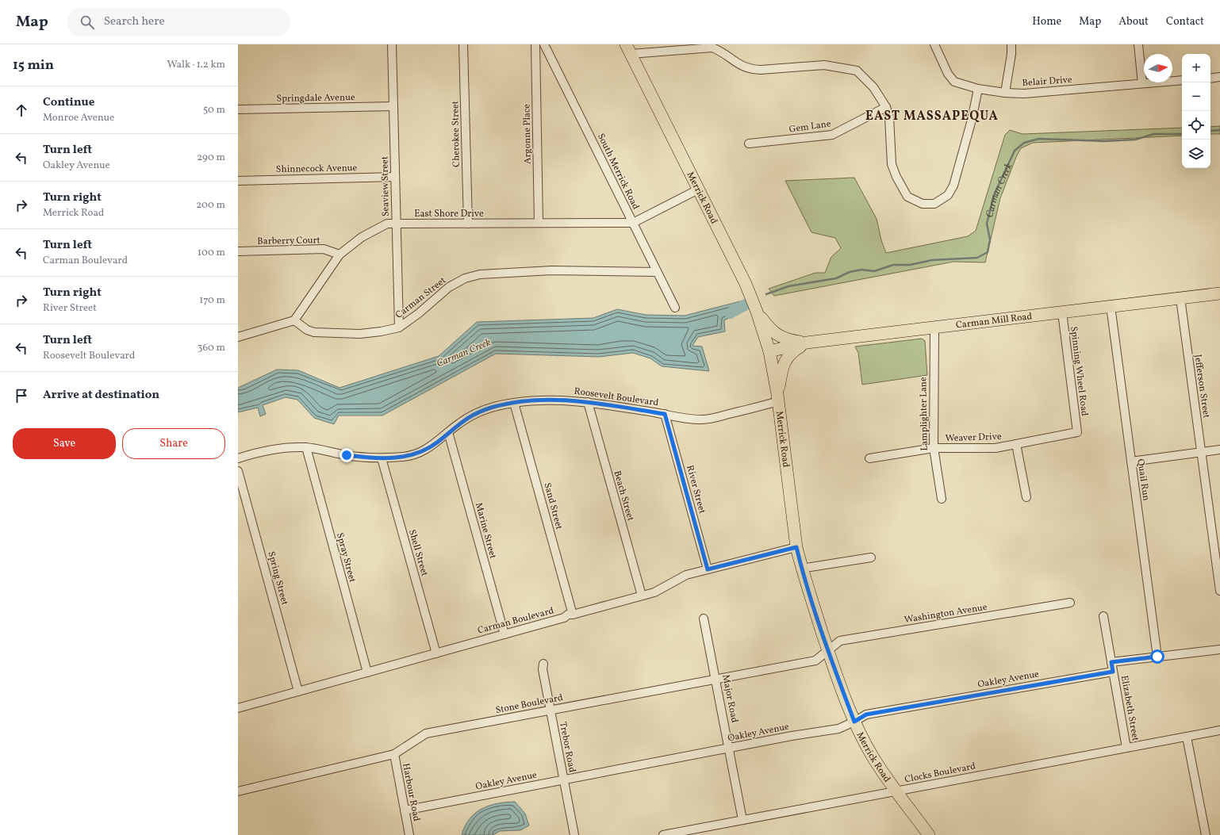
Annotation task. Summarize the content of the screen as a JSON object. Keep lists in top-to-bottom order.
{
  "streets": {
    "main road": ["Merrick Road", "Carman Mill Road"],
    "street": [
      "Belair Drive",
      "Springdale Avenue",
      "Gem Lane",
      "Cherokee Street",
      "Argonne Place",
      "Shinnecock Avenue",
      "South Merrick Road",
      "Seaview Street",
      "East Shore Drive",
      "Barberry Court",
      "Carman Street",
      "Spinning Wheel Road",
      "Jefferson Street",
      "Roosevelt Boulevard",
      "Lamplighter Lane",
      "Weaver Drive",
      "Quail Run",
      "River Street",
      "Beach Street",
      "Sand Street",
      "Marine Street",
      "Shell Street",
      "Spray Street",
      "Spring Street",
      "Washington Avenue",
      "Carman Boulevard",
      "Oakley Avenue",
      "Major Road",
      "Stone Boulevard",
      "Elizabeth Street",
      "Trebor Road",
      "Clocks Boulevard",
      "Harbour Road"
    ]
  },
  "crossings": [
    ["Springdale Avenue", "Seaview Street"],
    ["Cherokee Street", "East Shore Drive"],
    ["Argonne Place", "East Shore Drive"],
    ["Shinnecock Avenue", "Seaview Street"],
    ["South Merrick Road", "East Shore Drive"],
    ["South Merrick Road", "Carman Street"],
    ["Seaview Street", "East Shore Drive"],
    ["Seaview Street", "Carman Street"],
    ["Merrick Road", "East Shore Drive"],
    ["Merrick Road", "Carman Mill Road"],
    ["Merrick Road", "Roosevelt Boulevard"],
    ["Merrick Road", "Washington Avenue"],
    ["Merrick Road", "Carman Boulevard"],
    ["Merrick Road", "Oakley Avenue"],
    ["Merrick Road", "Stone Boulevard"],
    ["Merrick Road", "Clocks Boulevard"],
    ["East Shore Drive", "Barberry Court"],
    ["East Shore Drive", "Carman Street"],
    ["Carman Mill Road", "Spinning Wheel Road"],
    ["Carman Mill Road", "Jefferson Street"],
    ["Carman Mill Road", "Lamplighter Lane"],
    ["Carman Mill Road", "Quail Run"],
    ["Spinning Wheel Road", "Weaver Drive"],
    ["Roosevelt Boulevard", "River Street"],
    ["Roosevelt Boulevard", "Beach Street"],
    ["Roosevelt Boulevard", "Sand Street"],
    ["Roosevelt Boulevard", "Marine Street"],
    ["Roosevelt Boulevard", "Shell Street"],
    ["Roosevelt Boulevard", "Spray Street"],
    ["Lamplighter Lane", "Weaver Drive"],
    ["River Street", "Carman Boulevard"],
    ["Beach Street", "Carman Boulevard"],
    ["Sand Street", "Carman Boulevard"],
    ["Marine Street", "Carman Boulevard"],
    ["Shell Street", "Carman Boulevard"],
    ["Spray Street", "Carman Boulevard"],
    ["Spring Street", "Carman Boulevard"],
    ["Washington Avenue", "Stone Boulevard"],
    ["Oakley Avenue", "Major Road"],
    ["Oakley Avenue", "Elizabeth Street"],
    ["Oakley Avenue", "Trebor Road"],
    ["Oakley Avenue", "Harbour Road"],
    ["Major Road", "Stone Boulevard"],
    ["Major Road", "Clocks Boulevard"],
    ["Stone Boulevard", "Trebor Road"],
    ["Stone Boulevard", "Harbour Road"],
    ["Elizabeth Street", "Clocks Boulevard"]
  ],
  "districts": ["EAST MASSAPEQUA"],
  "water": ["Carman Creek"],
  "north": "right",
  "page": {
    "header": "Map",
    "search": "Search here",
    "nav": [
      "Home",
      "Map",
      "About",
      "Contact"
    ],
    "heading": ["15 min", "Walk · 1.2 km"],
    "map_buttons": ["+", "−"],
    "list": [
      ["Continue", "Monroe Avenue", "50 m"],
      ["Turn left", "Oakley Avenue", "290 m"],
      ["Turn right", "Merrick Road", "200 m"],
      ["Turn left", "Carman Boulevard", "100 m"],
      ["Turn right", "River Street", "170 m"],
      ["Turn left", "Roosevelt Boulevard", "360 m"],
      "Arrive at destination"
    ],
    "buttons": ["Save", "Share"]
  }
}
